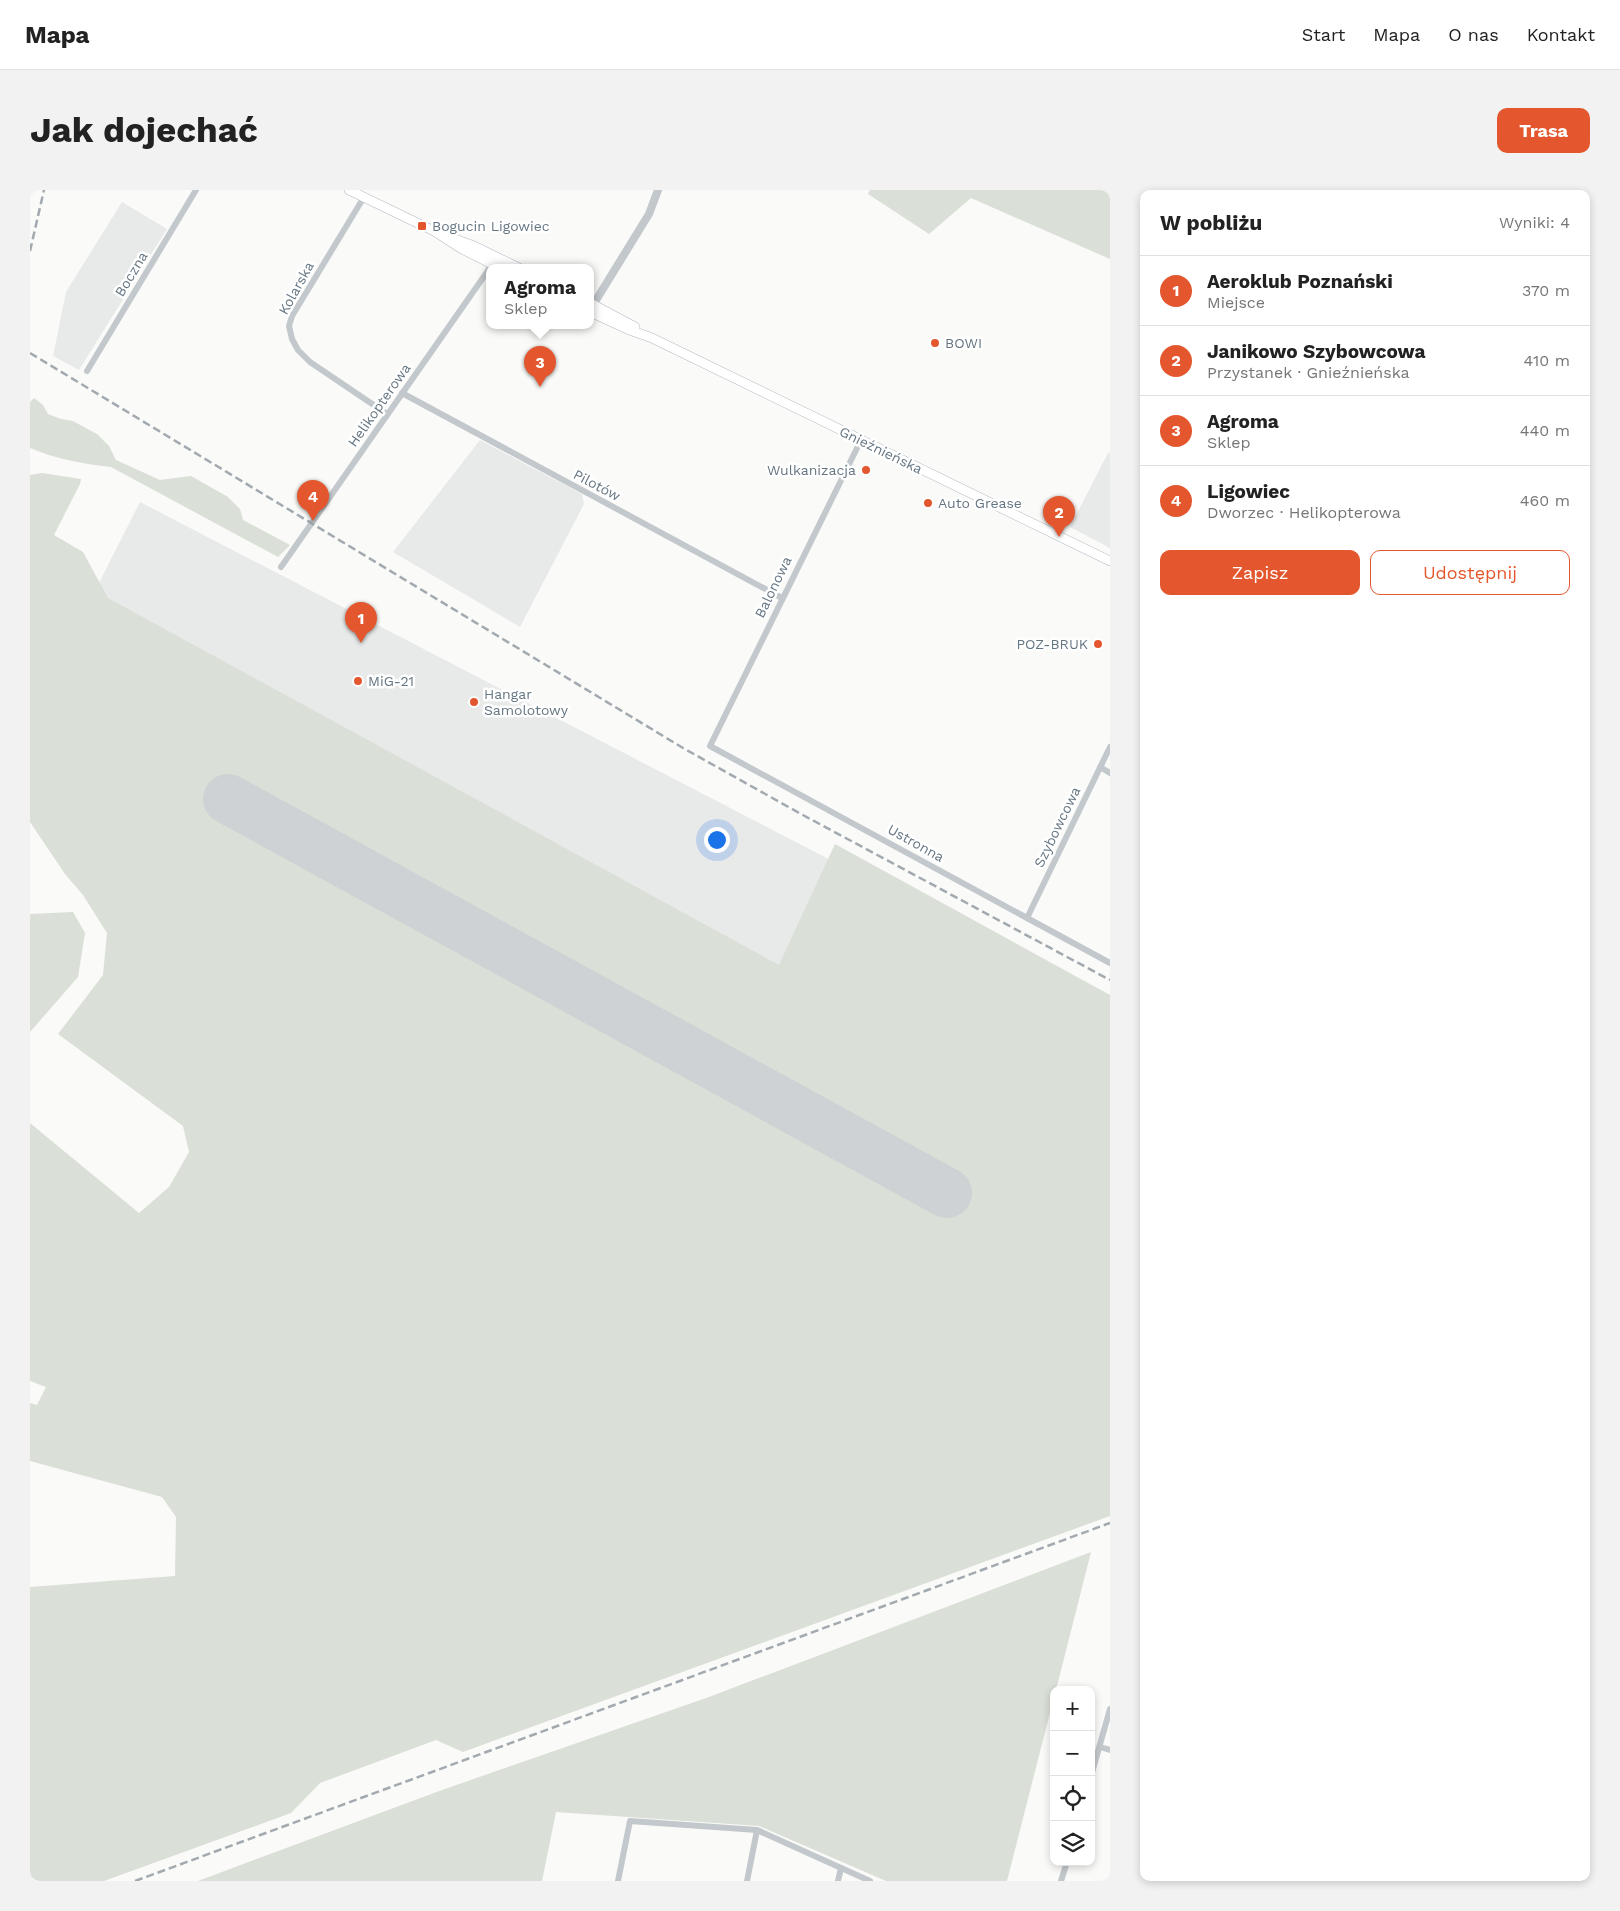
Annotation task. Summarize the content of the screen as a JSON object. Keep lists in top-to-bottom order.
{
  "streets": {
    "main road": ["Gnieźnieńska"],
    "street": [
      "Boczna",
      "Kolarska",
      "Helikopterowa",
      "Pilotów",
      "Balonowa",
      "Szybowcowa",
      "Ustronna"
    ]
  },
  "crossings": [
    ["Kolarska", "Helikopterowa"],
    ["Helikopterowa", "Pilotów"],
    ["Gnieźnieńska", "Balonowa"],
    ["Pilotów", "Balonowa"],
    ["Balonowa", "Ustronna"],
    ["Szybowcowa", "Ustronna"]
  ],
  "places": {
    "transit": ["Bogucin Ligowiec"],
    "other": [
      "BOWI",
      "Wulkanizacja",
      "Auto Grease",
      "POZ-BRUK",
      "MiG-21",
      "Hangar Samolotowy"
    ]
  },
  "page": {
    "header": "Mapa",
    "nav": [
      "Start",
      "Mapa",
      "O nas",
      "Kontakt"
    ],
    "buttons": [
      "Trasa",
      ["Zapisz", "Udostępnij"]
    ],
    "title": "Jak dojechać",
    "heading": ["W pobliżu", "Wyniki: 4"],
    "list": [
      {
        "mark": "1",
        "name": "Aeroklub Poznański",
        "note": "Miejsce",
        "value": "370 m"
      },
      {
        "mark": "2",
        "name": "Janikowo Szybowcowa",
        "note": "Przystanek · Gnieźnieńska",
        "value": "410 m"
      },
      {
        "mark": "3",
        "name": "Agroma",
        "note": "Sklep",
        "value": "440 m"
      },
      {
        "mark": "4",
        "name": "Ligowiec",
        "note": "Dworzec · Helikopterowa",
        "value": "460 m"
      }
    ],
    "popup": ["Agroma", "Sklep"],
    "pins": [
      "3",
      "4",
      "2",
      "1"
    ],
    "map_buttons": ["+", "−"]
  }
}
